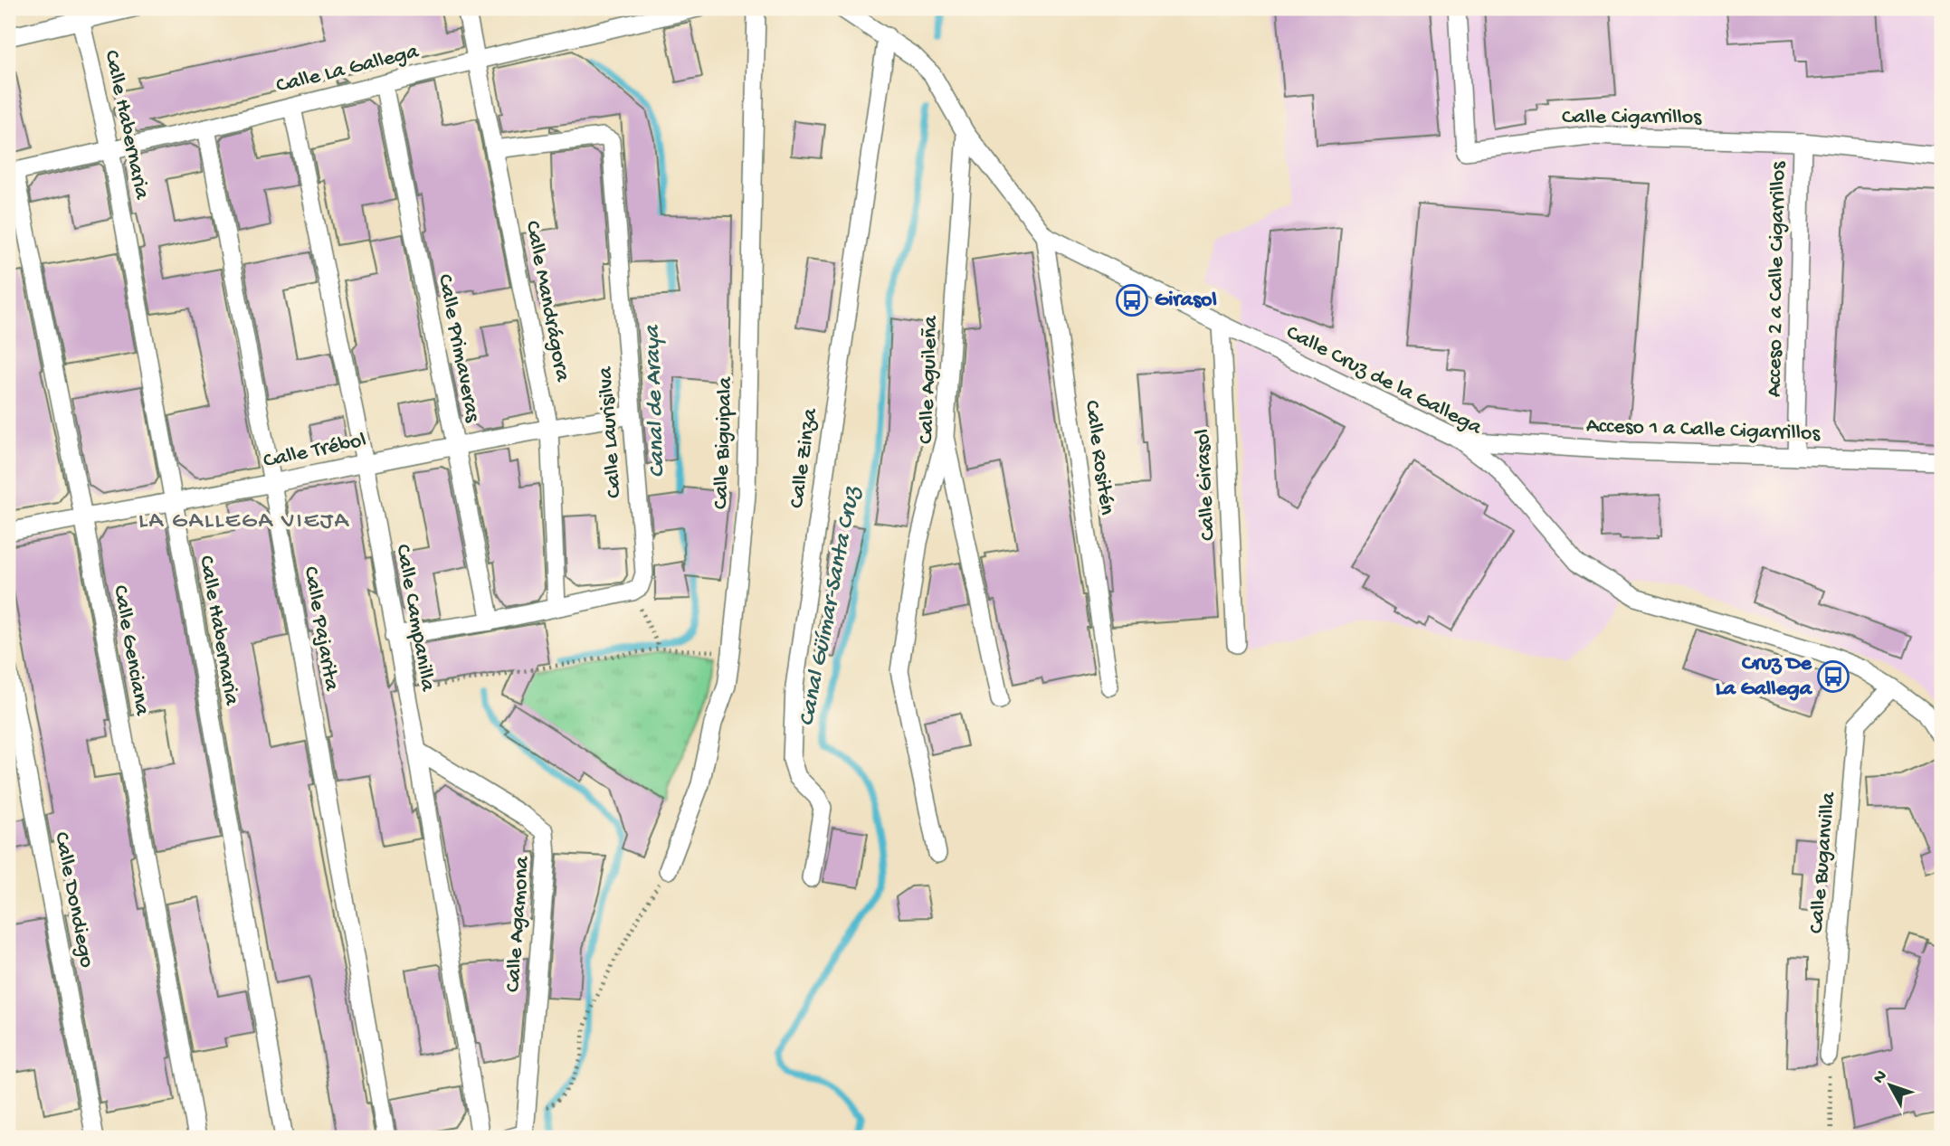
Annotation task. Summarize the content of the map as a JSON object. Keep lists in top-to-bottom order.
{
  "streets": {
    "street": [
      "Calle La Gallega",
      "Calle Cigarrillos",
      "Calle Habernaria",
      "Acceso 2 a Calle Cigarrillos",
      "Calle Mandrágora",
      "Calle Primaveras",
      "Calle Aguileña",
      "Calle Cruz de la Gallega",
      "Acceso 1 a Calle Cigarrillos",
      "Calle Laurisilva",
      "Calle Biguipala",
      "Calle Trébol",
      "Calle Rositén",
      "Calle Zinza",
      "Calle Girasol",
      "Calle Campanilla",
      "Calle Pajarita",
      "Calle Genciana",
      "Calle Buganvilla",
      "Calle Dondiego",
      "Calle Agamona"
    ]
  },
  "crossings": [
    ["Calle La Gallega", "Calle Habernaria"],
    ["Calle La Gallega", "Calle Mandrágora"],
    ["Calle La Gallega", "Calle Primaveras"],
    ["Calle La Gallega", "Calle Campanilla"],
    ["Calle La Gallega", "Calle Pajarita"],
    ["Calle La Gallega", "Calle Genciana"],
    ["Calle Cigarrillos", "Acceso 2 a Calle Cigarrillos"],
    ["Calle Habernaria", "Calle Trébol"],
    ["Acceso 2 a Calle Cigarrillos", "Acceso 1 a Calle Cigarrillos"],
    ["Calle Mandrágora", "Calle Laurisilva"],
    ["Calle Mandrágora", "Calle Trébol"],
    ["Calle Primaveras", "Calle Trébol"],
    ["Calle Aguileña", "Calle Cruz de la Gallega"],
    ["Calle Cruz de la Gallega", "Acceso 1 a Calle Cigarrillos"],
    ["Calle Cruz de la Gallega", "Calle Rositén"],
    ["Calle Cruz de la Gallega", "Calle Zinza"],
    ["Calle Cruz de la Gallega", "Calle Girasol"],
    ["Calle Cruz de la Gallega", "Calle Buganvilla"],
    ["Calle Laurisilva", "Calle Trébol"],
    ["Calle Trébol", "Calle Campanilla"],
    ["Calle Trébol", "Calle Pajarita"],
    ["Calle Trébol", "Calle Genciana"],
    ["Calle Campanilla", "Calle Agamona"]
  ],
  "districts": ["LA GALLEGA VIEJA"],
  "water": ["Canal de Araya", "Canal Güímar-Santa Cruz"],
  "places": {
    "bus stop": ["Girasol", "Cruz De La Gallega"]
  },
  "north": "top left"
}
